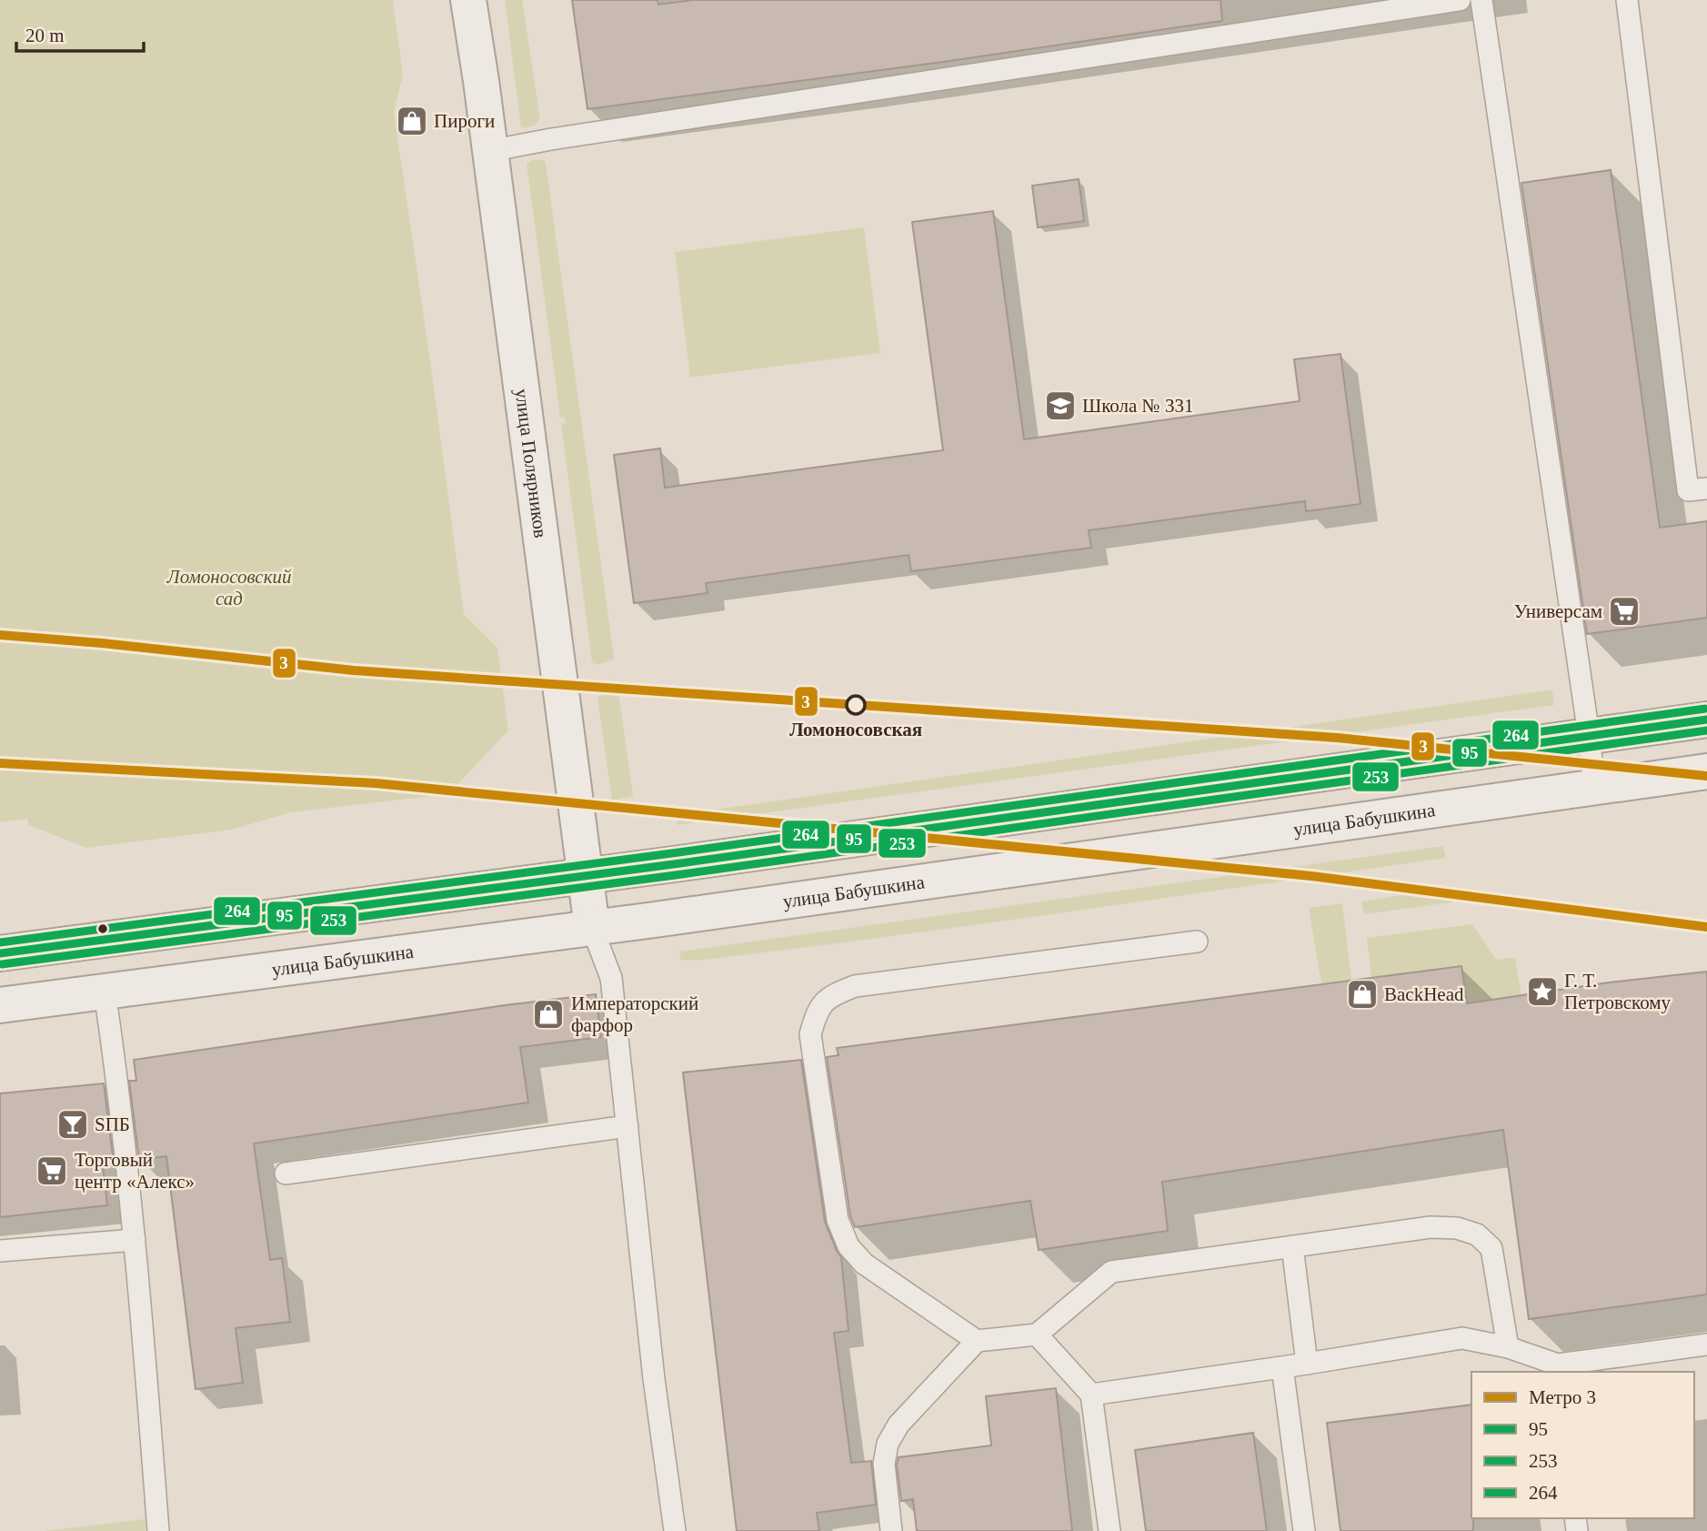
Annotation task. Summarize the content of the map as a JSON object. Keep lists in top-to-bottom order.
{
  "streets": {
    "street": ["улица Полярников", "улица Бабушкина"]
  },
  "crossings": [
    ["улица Полярников", "улица Бабушкина"]
  ],
  "parks": ["Ломоносовский сад"],
  "places": {
    "shop": ["Пироги", "BackHead", "Императорский фарфор"],
    "school or university": ["Школа № 331"],
    "supermarket": ["Универсам", "Торговый центр «Алекс»"],
    "other": ["Ломоносовская"],
    "place": ["Г. Т. Петровскому"],
    "bar": ["SПБ"]
  },
  "lines": [
    "metro line 3",
    "transit line 264",
    "transit line 95",
    "transit line 253"
  ],
  "legend": [
    "Метро 3",
    "95",
    "253",
    "264"
  ],
  "scale_bar": "20 m"
}
